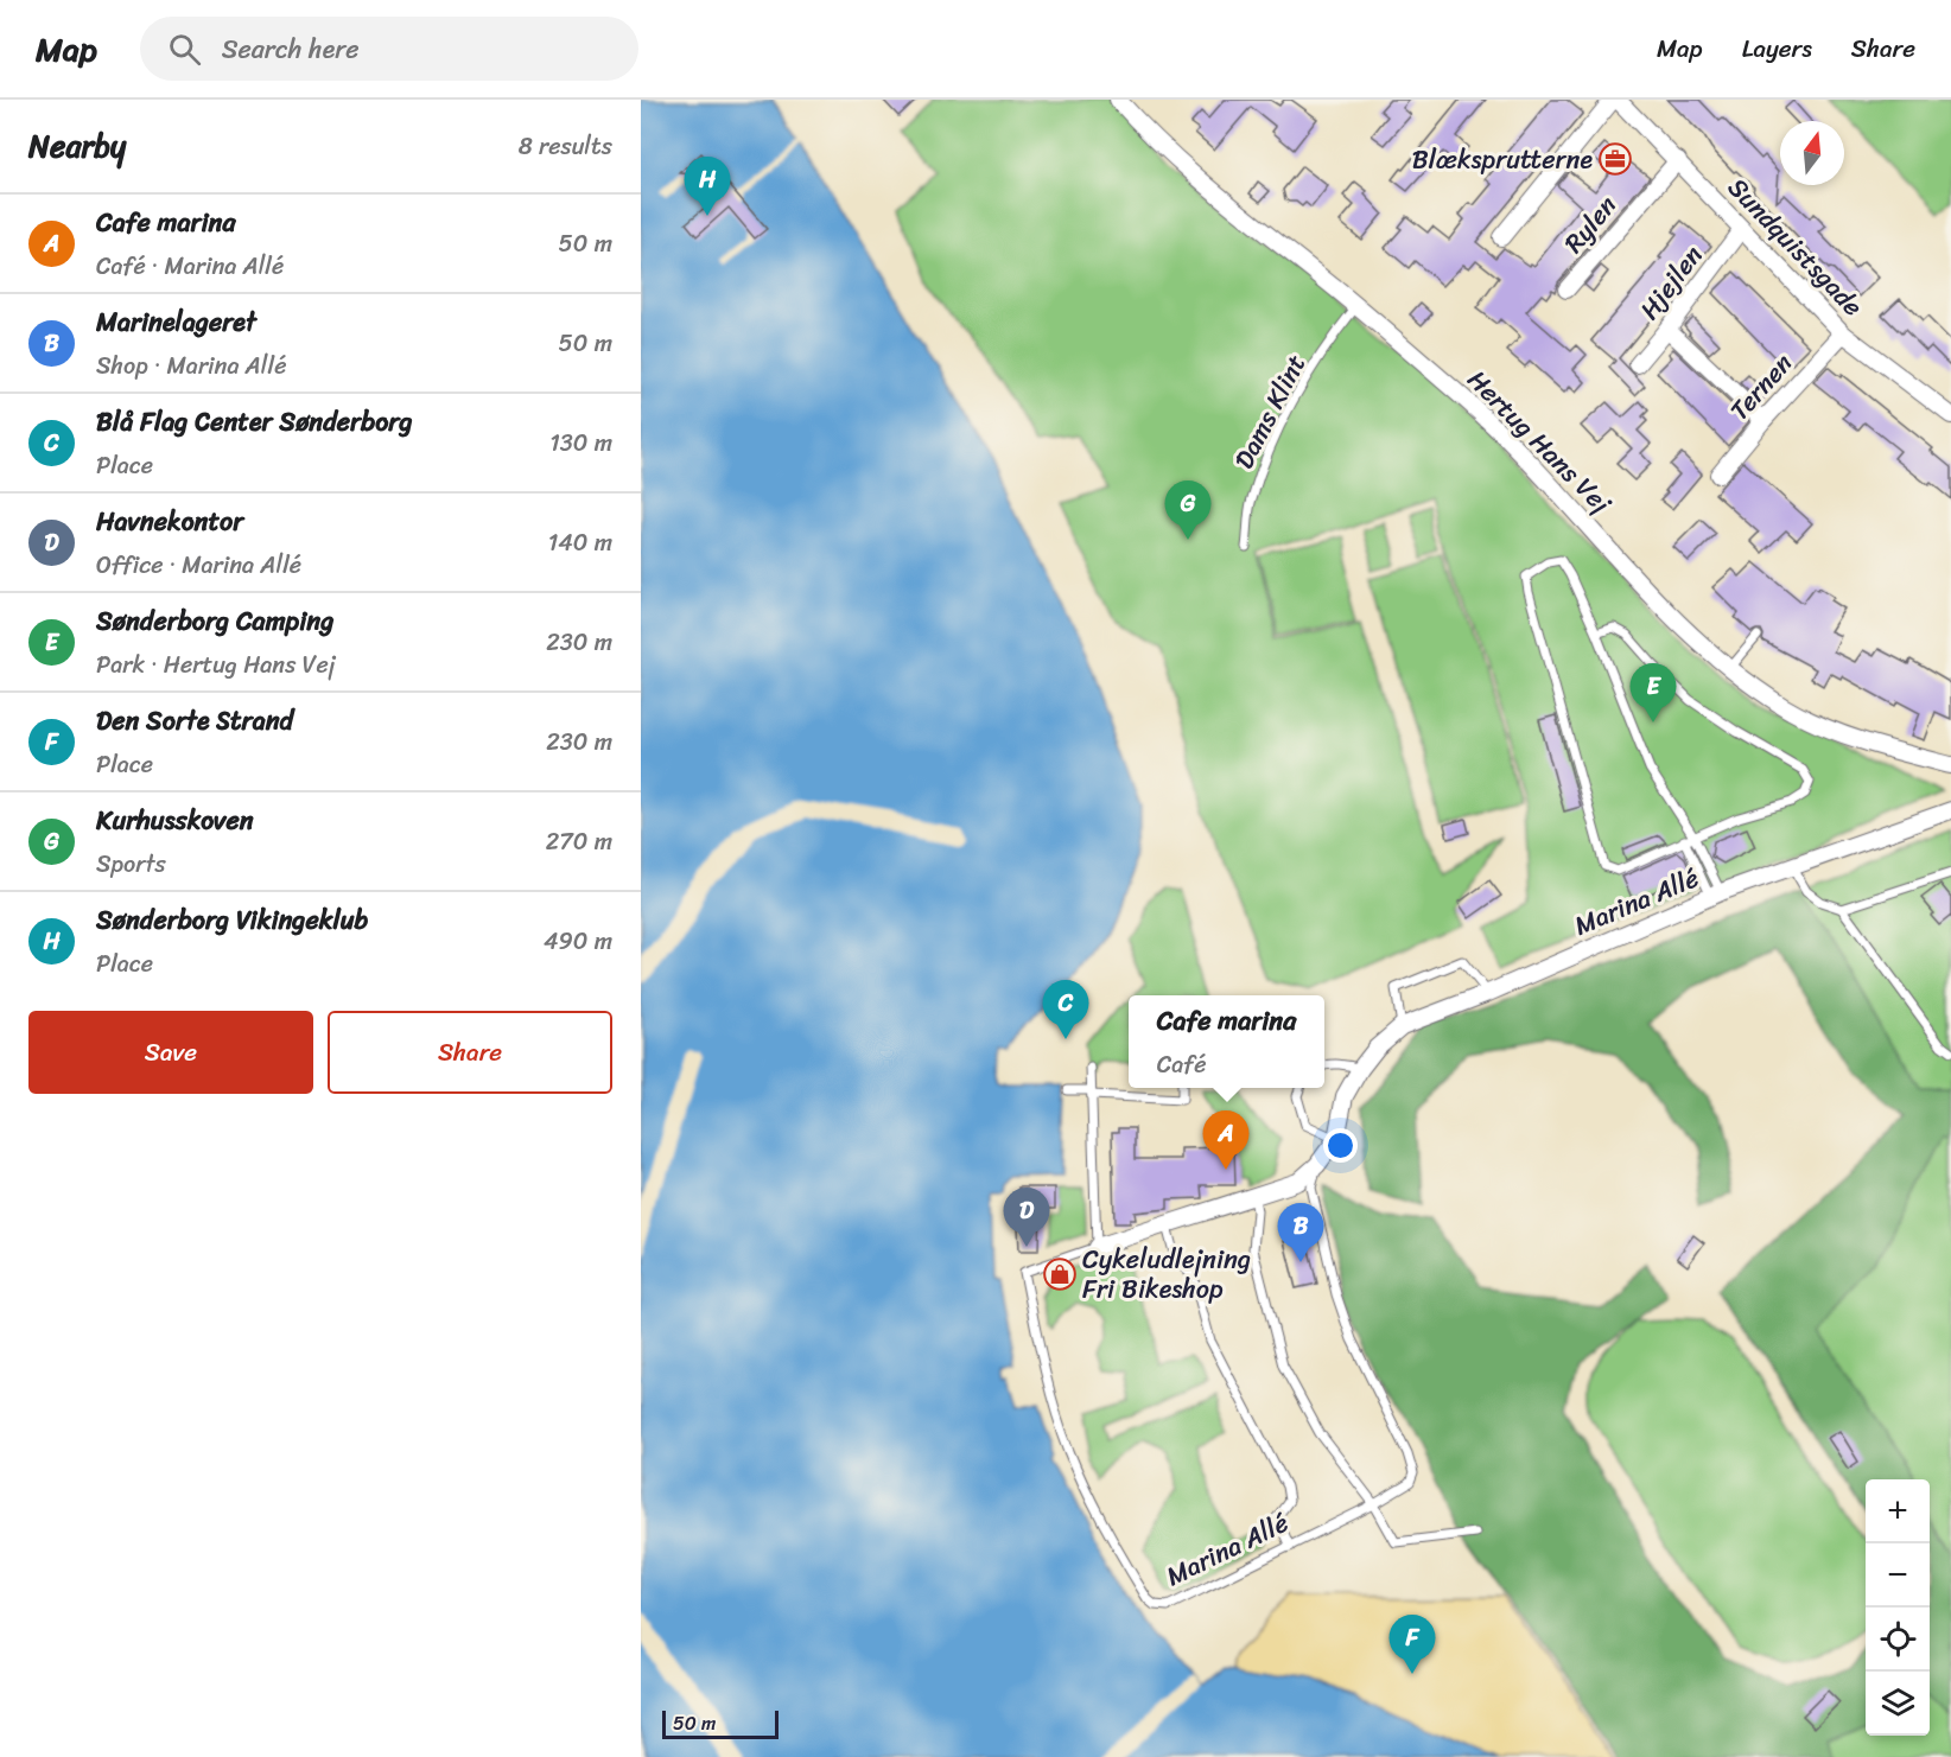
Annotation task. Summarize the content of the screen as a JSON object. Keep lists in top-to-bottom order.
{
  "streets": {
    "street": [
      "Rylen",
      "Sundquistsgade",
      "Hjejlen",
      "Ternen",
      "Hertug Hans Vej",
      "Marina Allé"
    ],
    "lane": ["Dams Klint"]
  },
  "crossings": [
    ["Rylen", "Sundquistsgade"],
    ["Sundquistsgade", "Hjejlen"],
    ["Sundquistsgade", "Ternen"],
    ["Dams Klint", "Hertug Hans Vej"]
  ],
  "places": {
    "office": ["Blæksprutterne"],
    "shop": ["Cykeludlejning Fri Bikeshop"]
  },
  "scale_bar": "50 m",
  "north": "top",
  "page": {
    "header": "Map",
    "search": "Search here",
    "nav": ["Map", "Layers", "Share"],
    "heading": ["Nearby", "8 results"],
    "pins": [
      "H",
      "G",
      "E",
      "C",
      "A",
      "D",
      "B",
      "F"
    ],
    "list": [
      {
        "mark": "A",
        "name": "Cafe marina",
        "note": "Café · Marina Allé",
        "value": "50 m"
      },
      {
        "mark": "B",
        "name": "Marinelageret",
        "note": "Shop · Marina Allé",
        "value": "50 m"
      },
      {
        "mark": "C",
        "name": "Blå Flag Center Sønderborg",
        "note": "Place",
        "value": "130 m"
      },
      {
        "mark": "D",
        "name": "Havnekontor",
        "note": "Office · Marina Allé",
        "value": "140 m"
      },
      {
        "mark": "E",
        "name": "Sønderborg Camping",
        "note": "Park · Hertug Hans Vej",
        "value": "230 m"
      },
      {
        "mark": "F",
        "name": "Den Sorte Strand",
        "note": "Place",
        "value": "230 m"
      },
      {
        "mark": "G",
        "name": "Kurhusskoven",
        "note": "Sports",
        "value": "270 m"
      },
      {
        "mark": "H",
        "name": "Sønderborg Vikingeklub",
        "note": "Place",
        "value": "490 m"
      }
    ],
    "buttons": ["Save", "Share"],
    "popup": ["Cafe marina", "Café"],
    "map_buttons": ["+", "−"],
    "scale": "50 m"
  }
}
